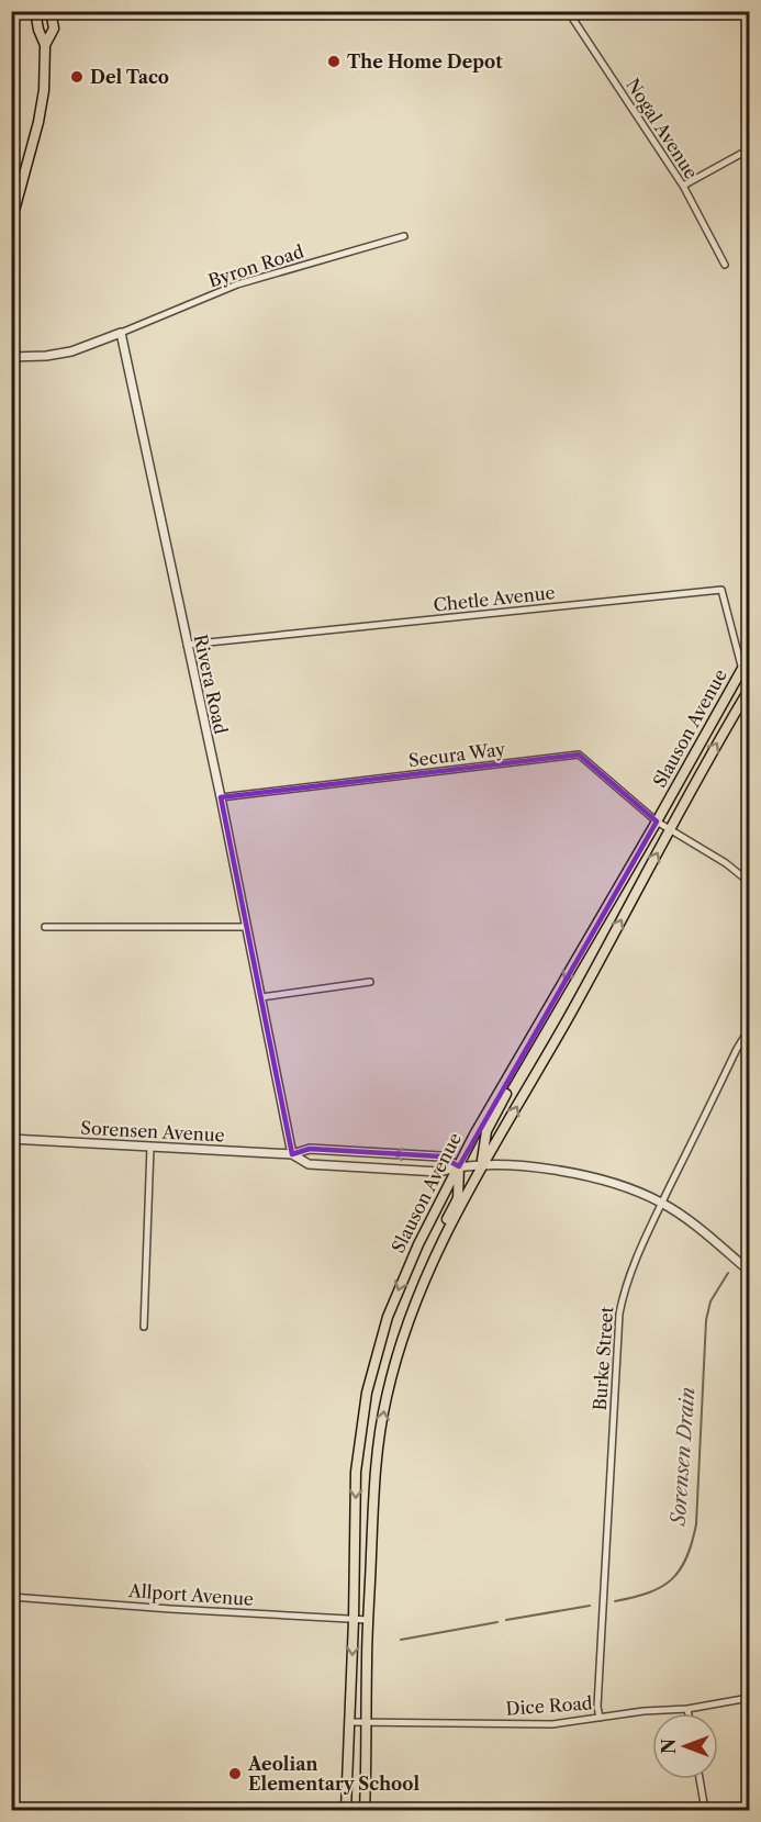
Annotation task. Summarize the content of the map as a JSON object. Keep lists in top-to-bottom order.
{
  "streets": {
    "main road": ["Slauson Avenue"],
    "street": [
      "Nogal Avenue",
      "Byron Road",
      "Chetle Avenue",
      "Rivera Road",
      "Secura Way",
      "Sorensen Avenue",
      "Burke Street",
      "Allport Avenue",
      "Dice Road"
    ]
  },
  "crossings": [
    ["Byron Road", "Rivera Road"],
    ["Chetle Avenue", "Rivera Road"],
    ["Chetle Avenue", "Slauson Avenue"],
    ["Rivera Road", "Secura Way"],
    ["Rivera Road", "Sorensen Avenue"],
    ["Slauson Avenue", "Secura Way"],
    ["Slauson Avenue", "Sorensen Avenue"],
    ["Slauson Avenue", "Allport Avenue"],
    ["Slauson Avenue", "Dice Road"],
    ["Sorensen Avenue", "Burke Street"],
    ["Burke Street", "Dice Road"]
  ],
  "water": ["Sorensen Drain"],
  "places": ["The Home Depot", "Del Taco", "Aeolian Elementary School"],
  "north": "left"
}
